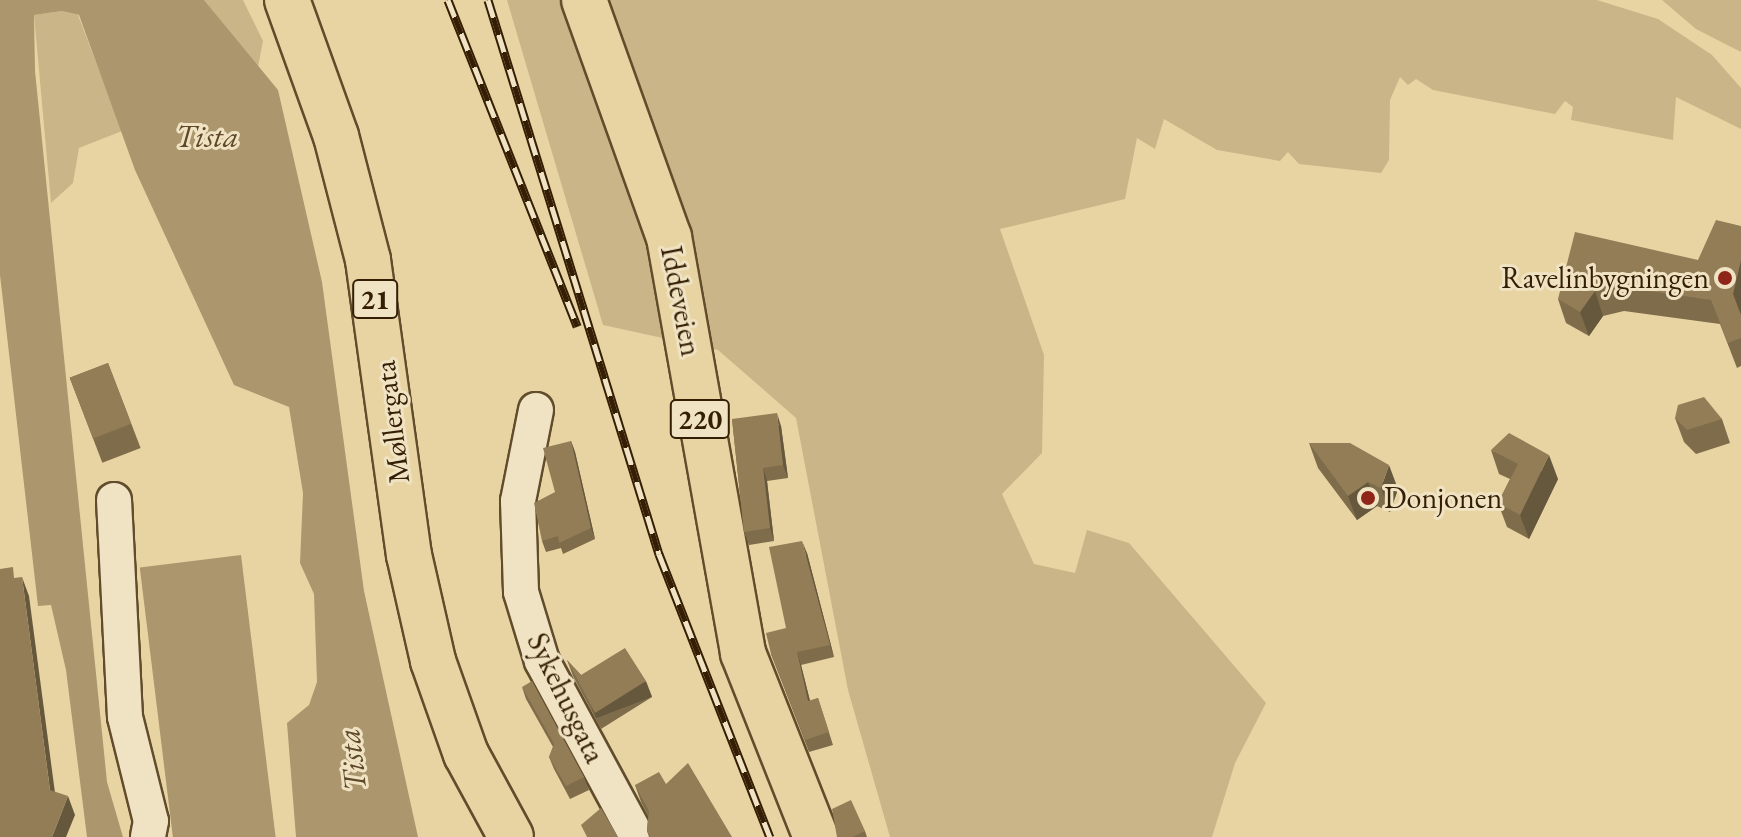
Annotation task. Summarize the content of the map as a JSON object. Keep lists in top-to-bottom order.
{
  "streets": {
    "main road": [
      "21",
      "Iddeveien",
      "220",
      "Møllergata"
    ],
    "street": ["Sykehusgata"]
  },
  "water": ["Tista"],
  "places": ["Ravelinbygningen", "Donjonen"]
}
